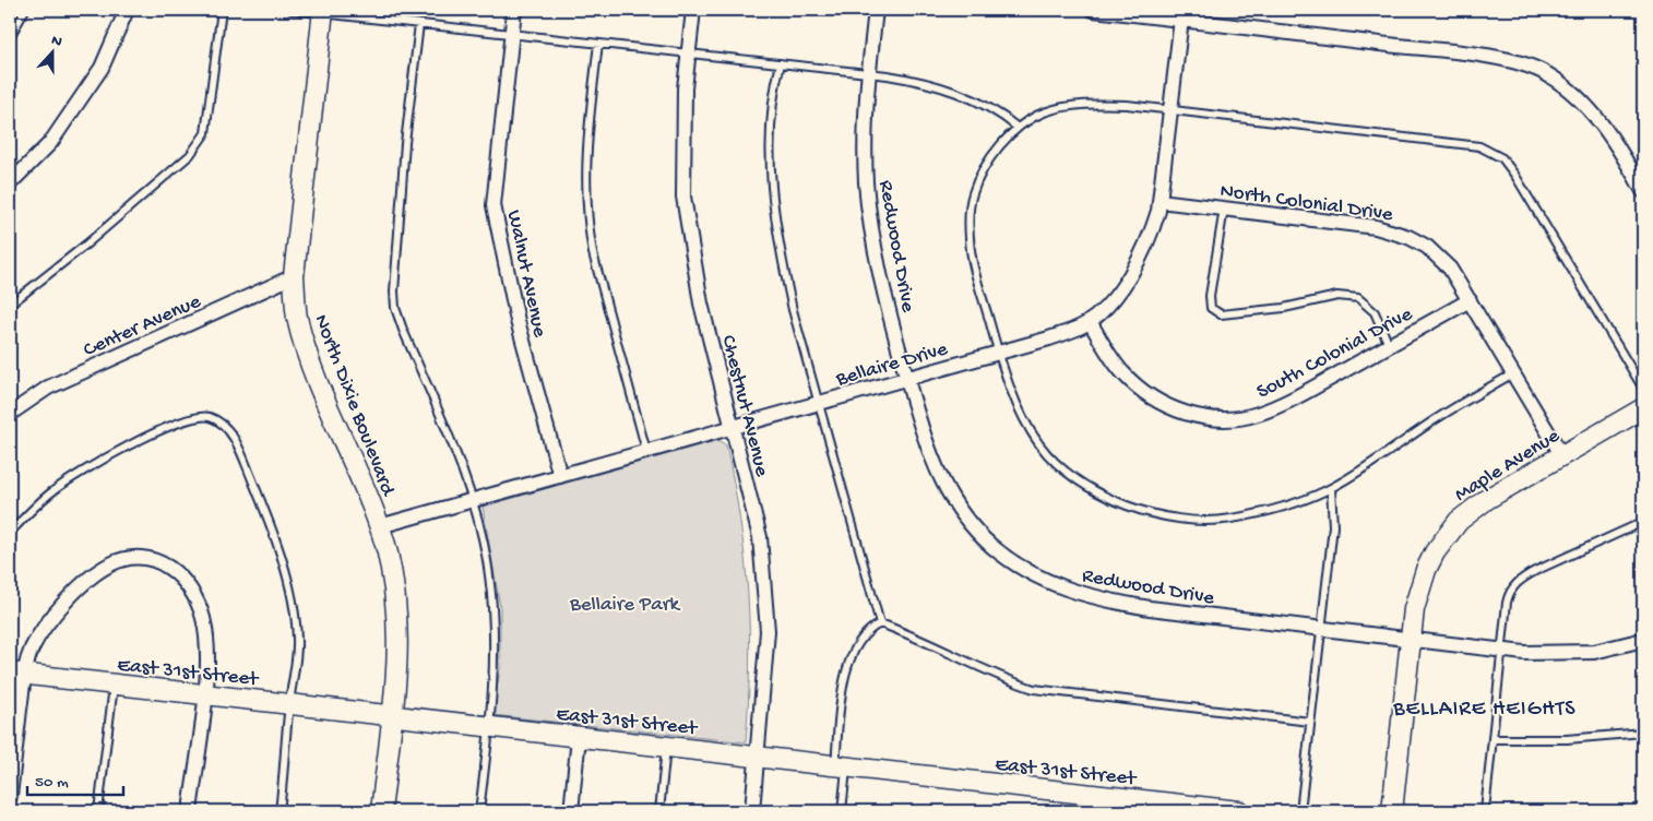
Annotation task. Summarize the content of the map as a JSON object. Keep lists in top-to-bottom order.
{
  "streets": {
    "street": [
      "North Colonial Drive",
      "Redwood Drive",
      "Walnut Avenue",
      "Center Avenue",
      "South Colonial Drive",
      "Bellaire Drive",
      "North Dixie Boulevard",
      "Chestnut Avenue",
      "Maple Avenue",
      "East 31st Street"
    ]
  },
  "crossings": [
    ["North Colonial Drive", "South Colonial Drive"],
    ["North Colonial Drive", "Bellaire Drive"],
    ["North Colonial Drive", "Maple Avenue"],
    ["Redwood Drive", "Bellaire Drive"],
    ["Redwood Drive", "Maple Avenue"],
    ["Walnut Avenue", "Bellaire Drive"],
    ["Center Avenue", "North Dixie Boulevard"],
    ["South Colonial Drive", "Bellaire Drive"],
    ["Bellaire Drive", "North Dixie Boulevard"],
    ["Bellaire Drive", "Chestnut Avenue"],
    ["North Dixie Boulevard", "East 31st Street"],
    ["Chestnut Avenue", "East 31st Street"]
  ],
  "districts": ["BELLAIRE HEIGHTS"],
  "parks": ["Bellaire Park"],
  "scale_bar": "50 m",
  "north": "top"
}
